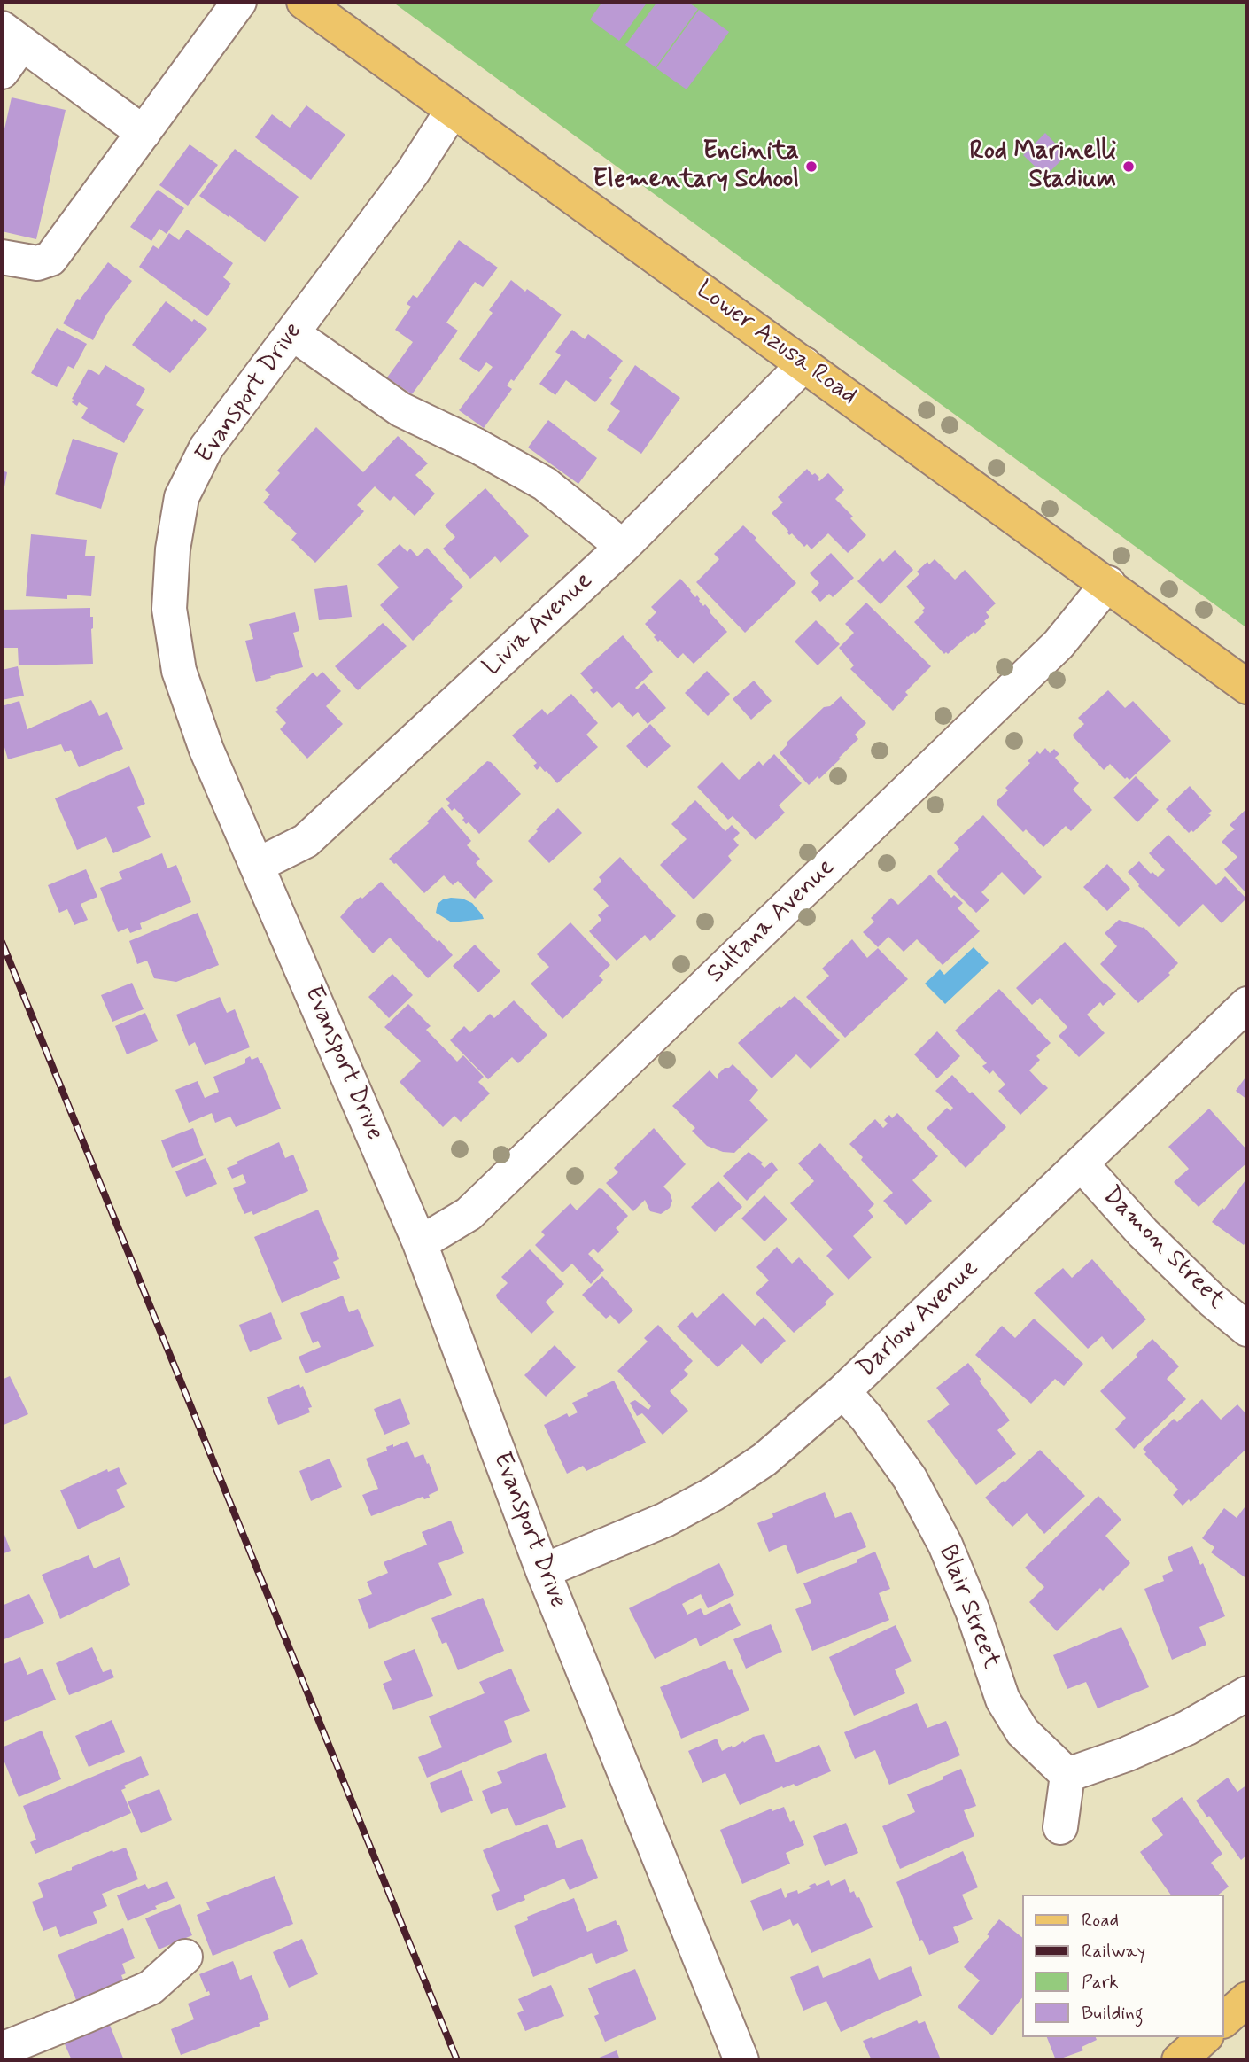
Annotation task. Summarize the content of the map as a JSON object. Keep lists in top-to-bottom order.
{
  "streets": {
    "main road": ["Lower Azusa Road"],
    "street": [
      "Evansport Drive",
      "Livia Avenue",
      "Sultana Avenue",
      "Damon Street",
      "Darlow Avenue",
      "Blair Street"
    ]
  },
  "crossings": [
    ["Lower Azusa Road", "Evansport Drive"],
    ["Lower Azusa Road", "Livia Avenue"],
    ["Lower Azusa Road", "Sultana Avenue"],
    ["Evansport Drive", "Livia Avenue"],
    ["Evansport Drive", "Sultana Avenue"],
    ["Evansport Drive", "Darlow Avenue"],
    ["Damon Street", "Darlow Avenue"],
    ["Darlow Avenue", "Blair Street"]
  ],
  "places": ["Encinita Elementary School", "Rod Marinelli Stadium"],
  "legend": [
    "Road",
    "Railway",
    "Park",
    "Building"
  ]
}
